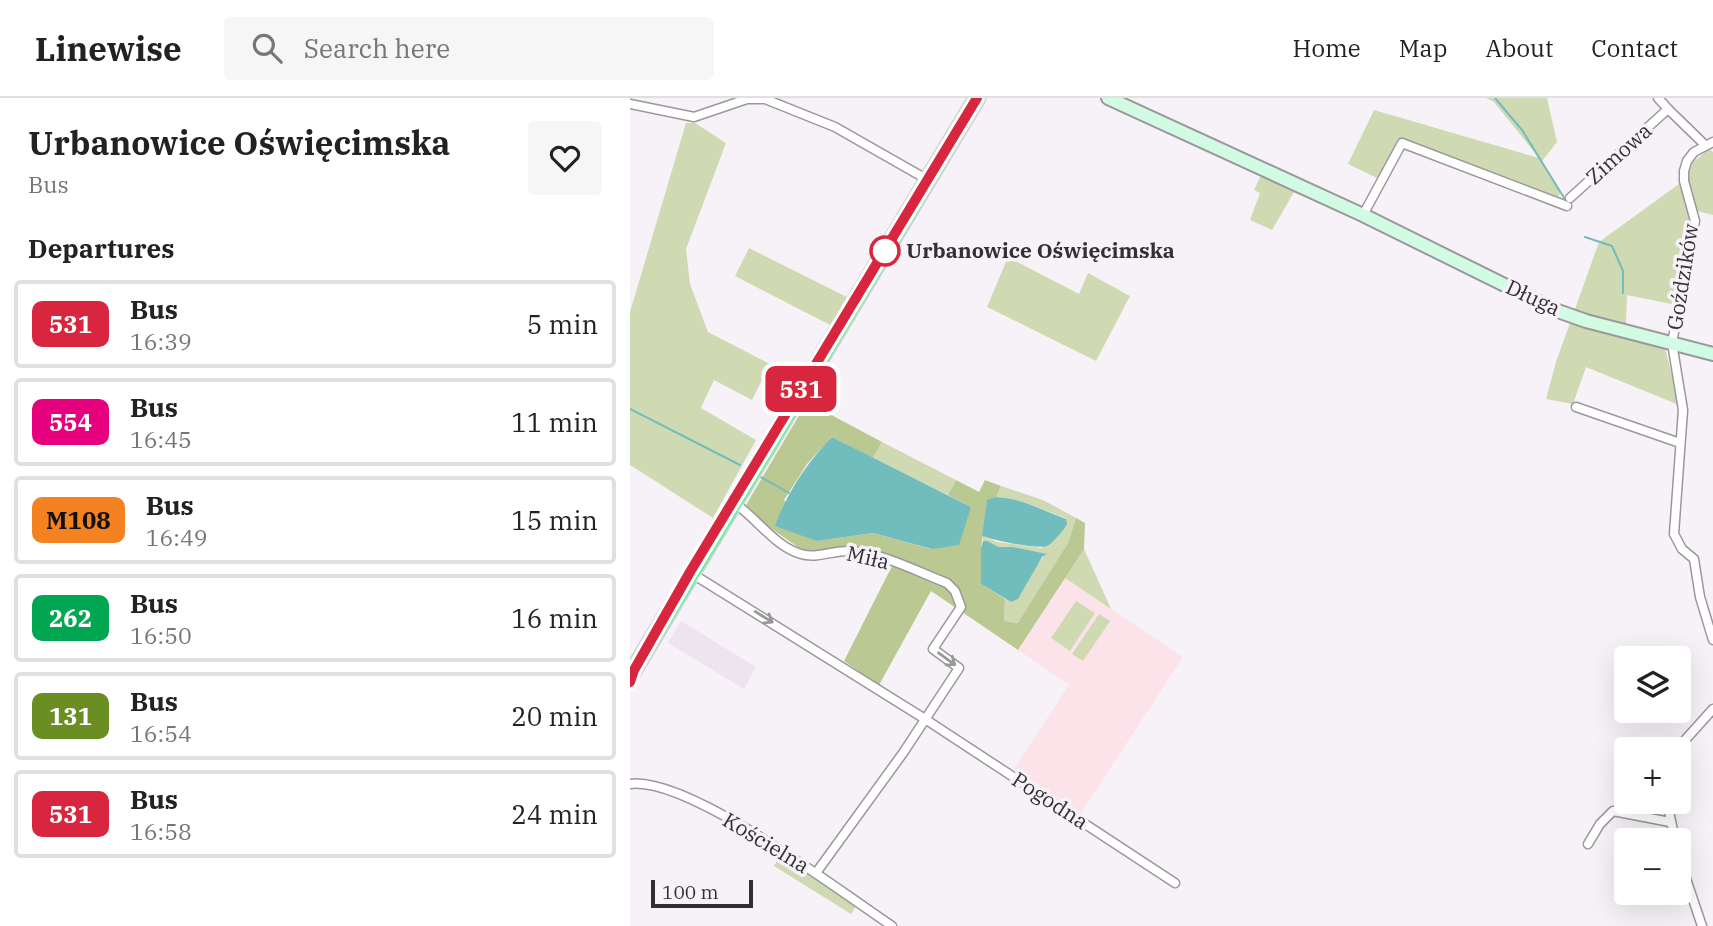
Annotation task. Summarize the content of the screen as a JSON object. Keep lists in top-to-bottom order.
{
  "streets": {
    "street": [
      "Zimowa",
      "Goździków",
      "Długa",
      "Miła",
      "Pogodna",
      "Kościelna"
    ]
  },
  "crossings": [
    ["Zimowa", "Goździków"],
    ["Zimowa", "Długa"],
    ["Goździków", "Długa"],
    ["Miła", "Pogodna"]
  ],
  "one_way": ["Pogodna"],
  "places": ["Urbanowice Oświęcimska"],
  "lines": ["bus line 531"],
  "scale_bar": "100 m",
  "page": {
    "header": "Linewise",
    "search": "Search here",
    "nav": [
      "Home",
      "Map",
      "About",
      "Contact"
    ],
    "heading": [
      ["Urbanowice Oświęcimska", "Bus"],
      "Departures"
    ],
    "on_map": "531",
    "list": [
      {
        "mark": "531",
        "name": "Bus",
        "note": "16:39",
        "value": "5 min"
      },
      {
        "mark": "554",
        "name": "Bus",
        "note": "16:45",
        "value": "11 min"
      },
      {
        "mark": "M108",
        "name": "Bus",
        "note": "16:49",
        "value": "15 min"
      },
      {
        "mark": "262",
        "name": "Bus",
        "note": "16:50",
        "value": "16 min"
      },
      {
        "mark": "131",
        "name": "Bus",
        "note": "16:54",
        "value": "20 min"
      },
      {
        "mark": "531",
        "name": "Bus",
        "note": "16:58",
        "value": "24 min"
      }
    ],
    "map_buttons": ["+", "−"],
    "scale": "100 m"
  }
}
